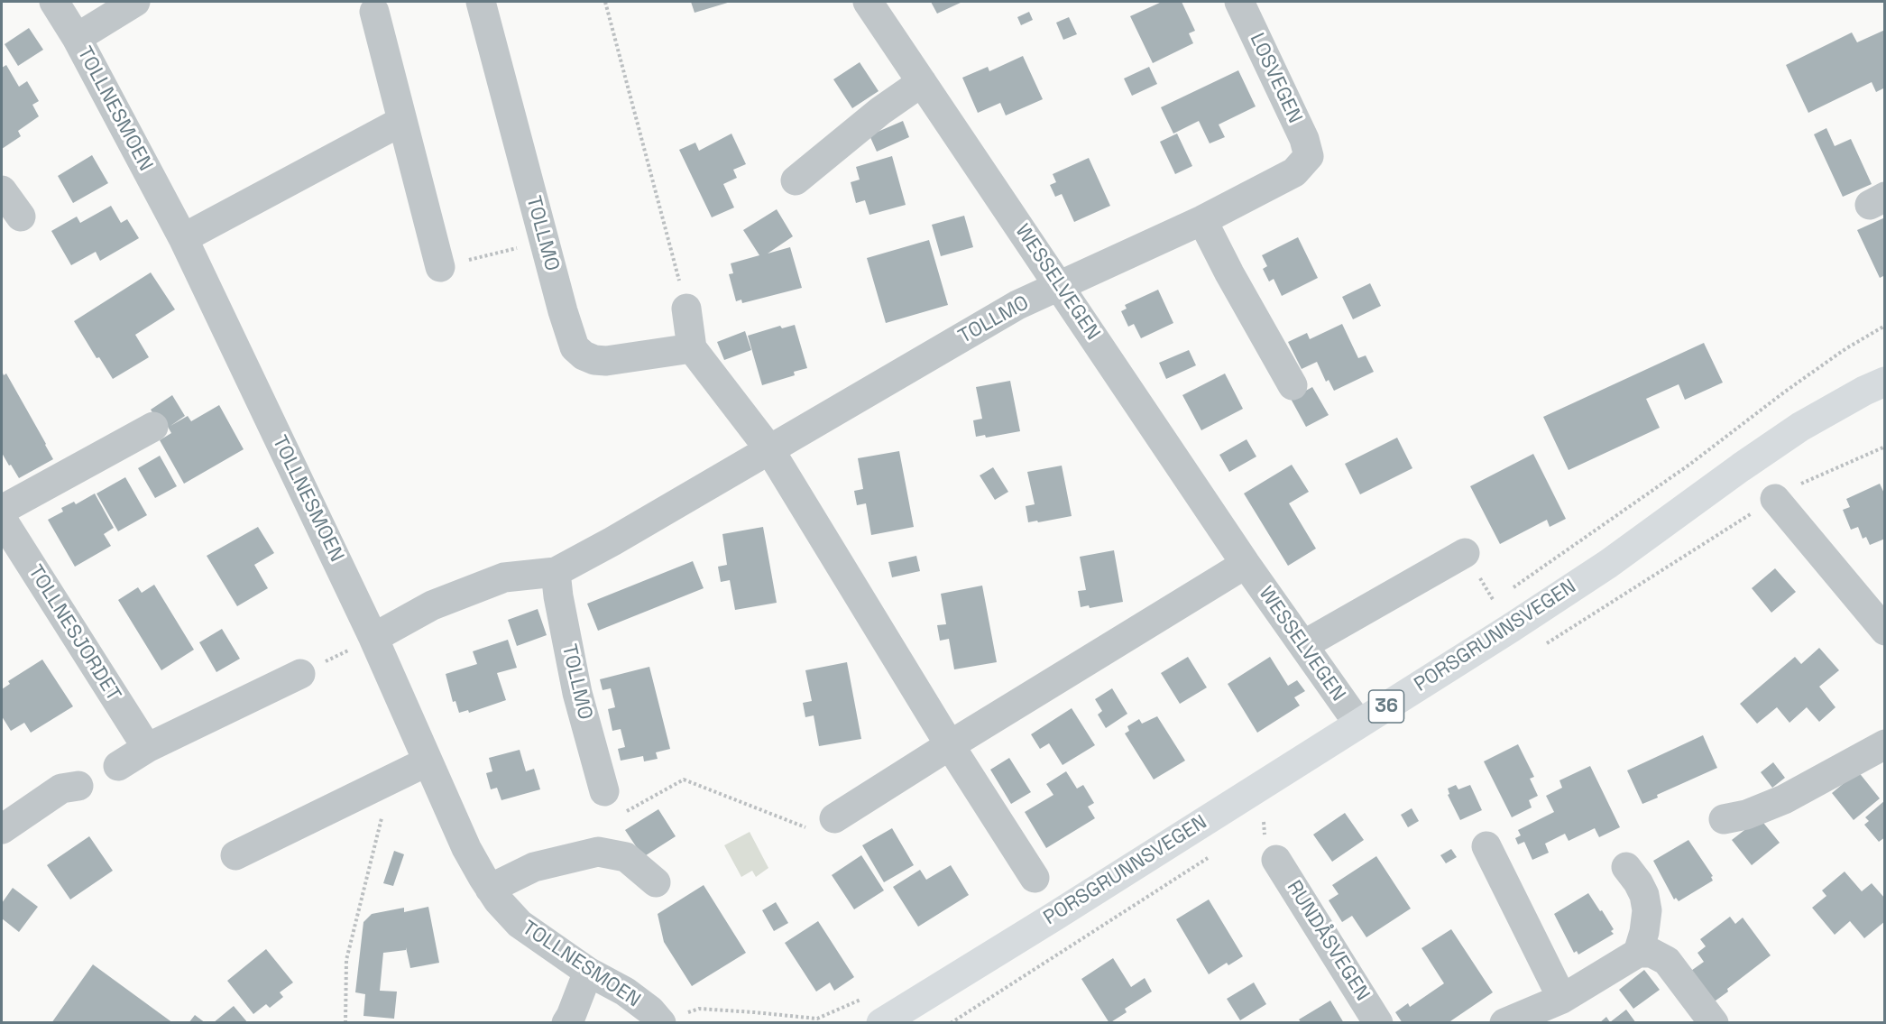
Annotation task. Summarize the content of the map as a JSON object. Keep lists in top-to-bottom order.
{
  "streets": {
    "highway": ["PORSGRUNNSVEGEN", "36"],
    "street": [
      "LOSVEGEN",
      "TOLLNESMOEN",
      "TOLLMO",
      "WESSELVEGEN",
      "TOLLNESJORDET",
      "RUNDÅSVEGEN"
    ]
  },
  "crossings": [
    ["LOSVEGEN", "TOLLMO"],
    ["TOLLNESMOEN", "TOLLMO"],
    ["TOLLMO", "WESSELVEGEN"],
    ["WESSELVEGEN", "PORSGRUNNSVEGEN"]
  ]
}
